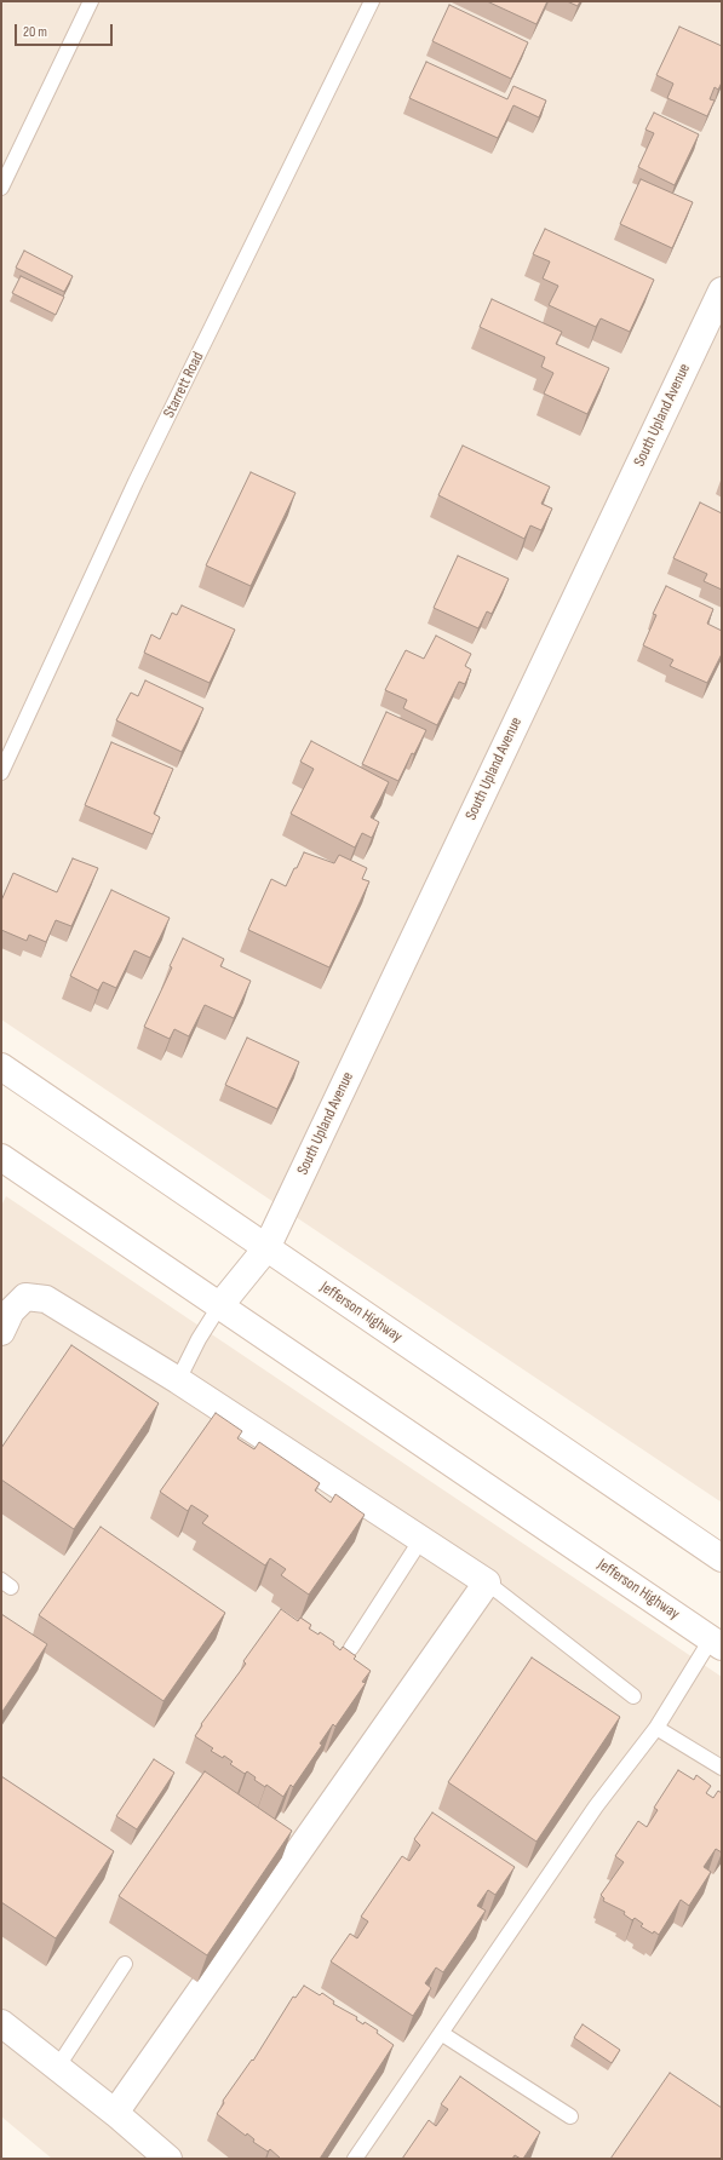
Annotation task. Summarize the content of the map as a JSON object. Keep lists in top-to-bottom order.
{
  "streets": {
    "street": ["South Upland Avenue", "Jefferson Highway"],
    "lane": ["Starrett Road"]
  },
  "crossings": [
    ["South Upland Avenue", "Jefferson Highway"]
  ],
  "scale_bar": "20 m"
}
